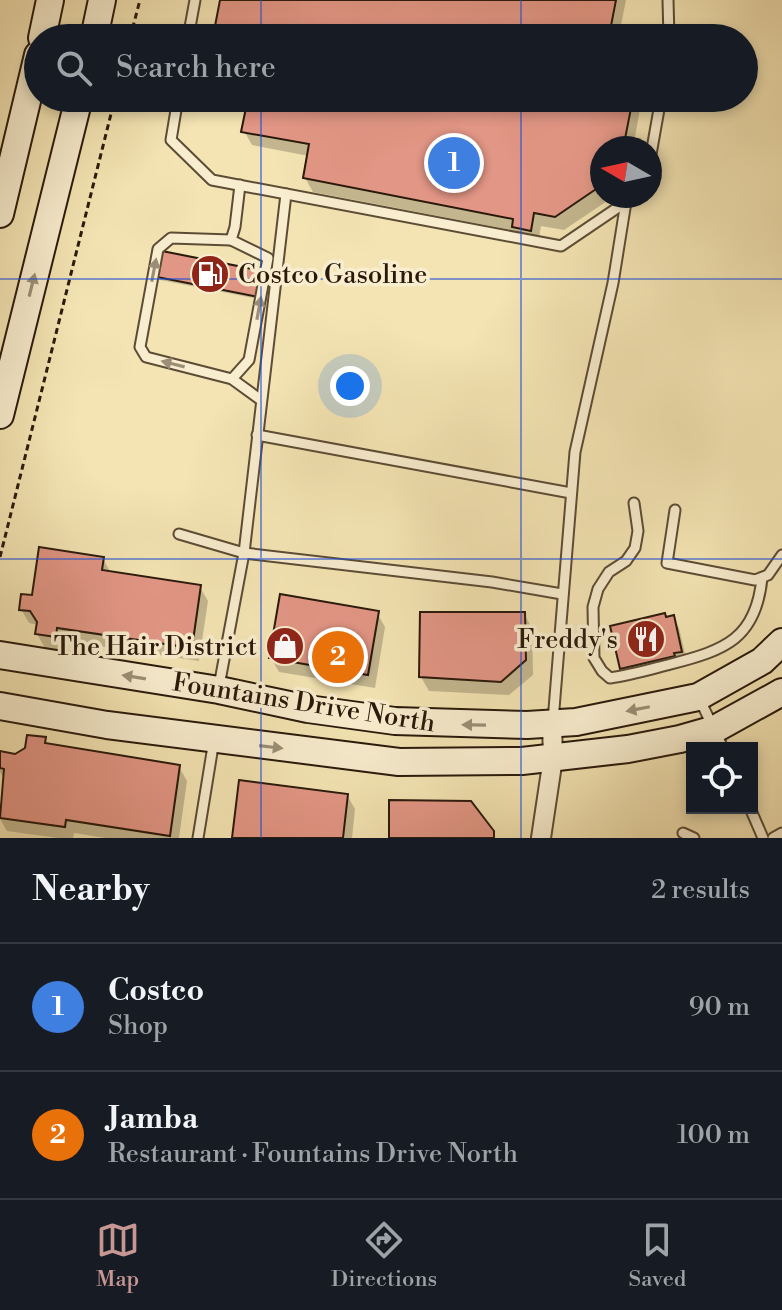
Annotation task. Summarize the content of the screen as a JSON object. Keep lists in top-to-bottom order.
{
  "streets": {
    "street": ["Fountains Drive North"]
  },
  "places": {
    "fuel station": ["Costco Gasoline"],
    "restaurant": ["Freddy's"],
    "shop": ["The Hair District"]
  },
  "north": "left",
  "page": {
    "search": "Search here",
    "pins": ["1", "2"],
    "heading": ["Nearby", "2 results"],
    "list": [
      {
        "mark": "1",
        "name": "Costco",
        "note": "Shop",
        "value": "90 m"
      },
      {
        "mark": "2",
        "name": "Jamba",
        "note": "Restaurant · Fountains Drive North",
        "value": "100 m"
      }
    ],
    "nav": ["Map", "Directions", "Saved"]
  }
}
